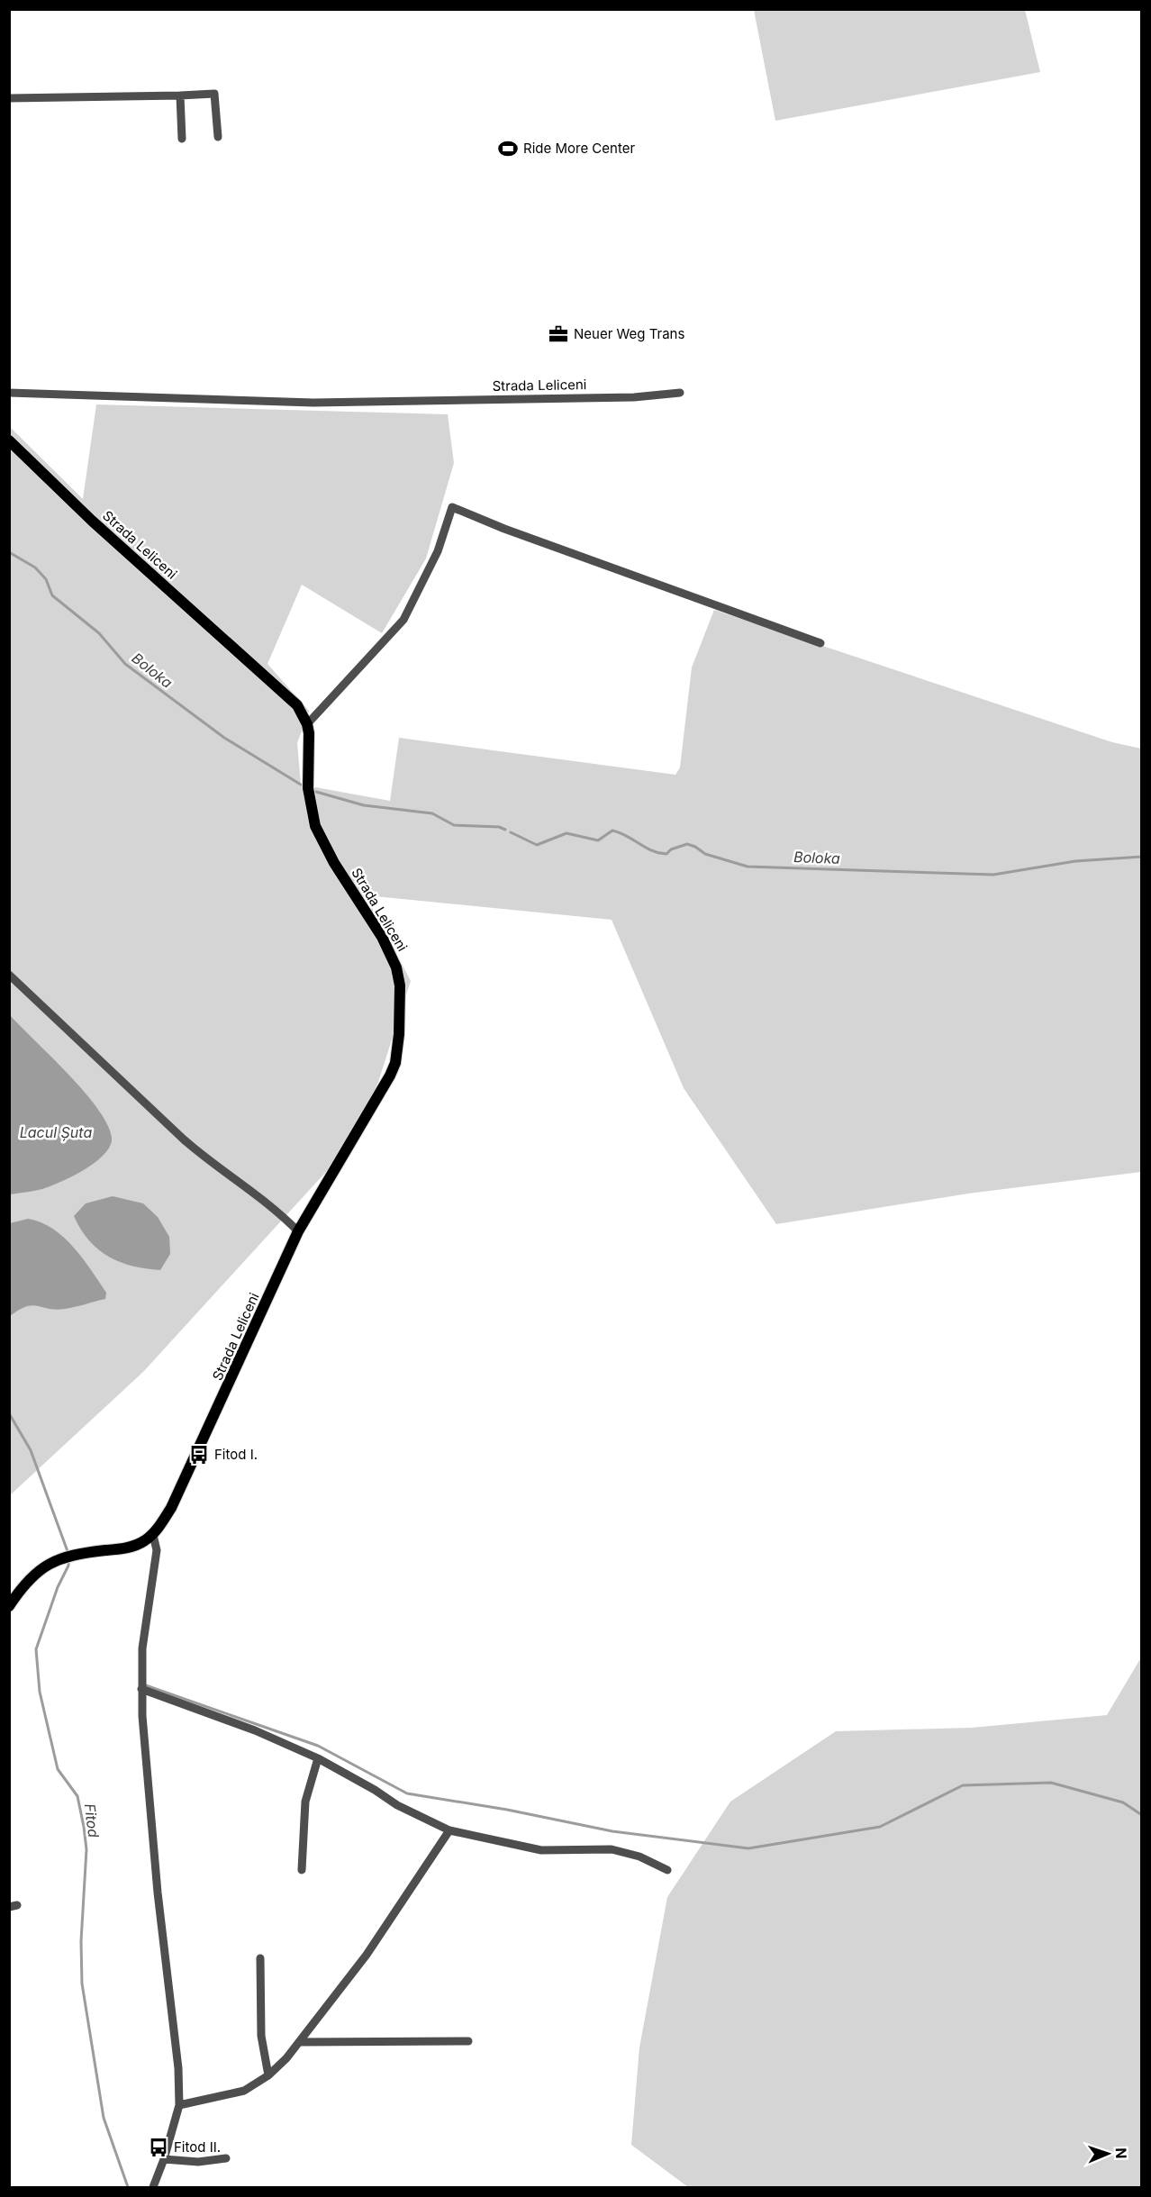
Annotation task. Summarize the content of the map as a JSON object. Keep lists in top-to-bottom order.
{
  "streets": {
    "main road": ["Strada Leliceni"]
  },
  "water": ["Boloka", "Lacul Șuta", "Fitod"],
  "places": {
    "sports": ["Ride More Center"],
    "office": ["Neuer Weg Trans"],
    "bus stop": ["Fitod I.", "Fitod II."]
  },
  "north": "right"
}
